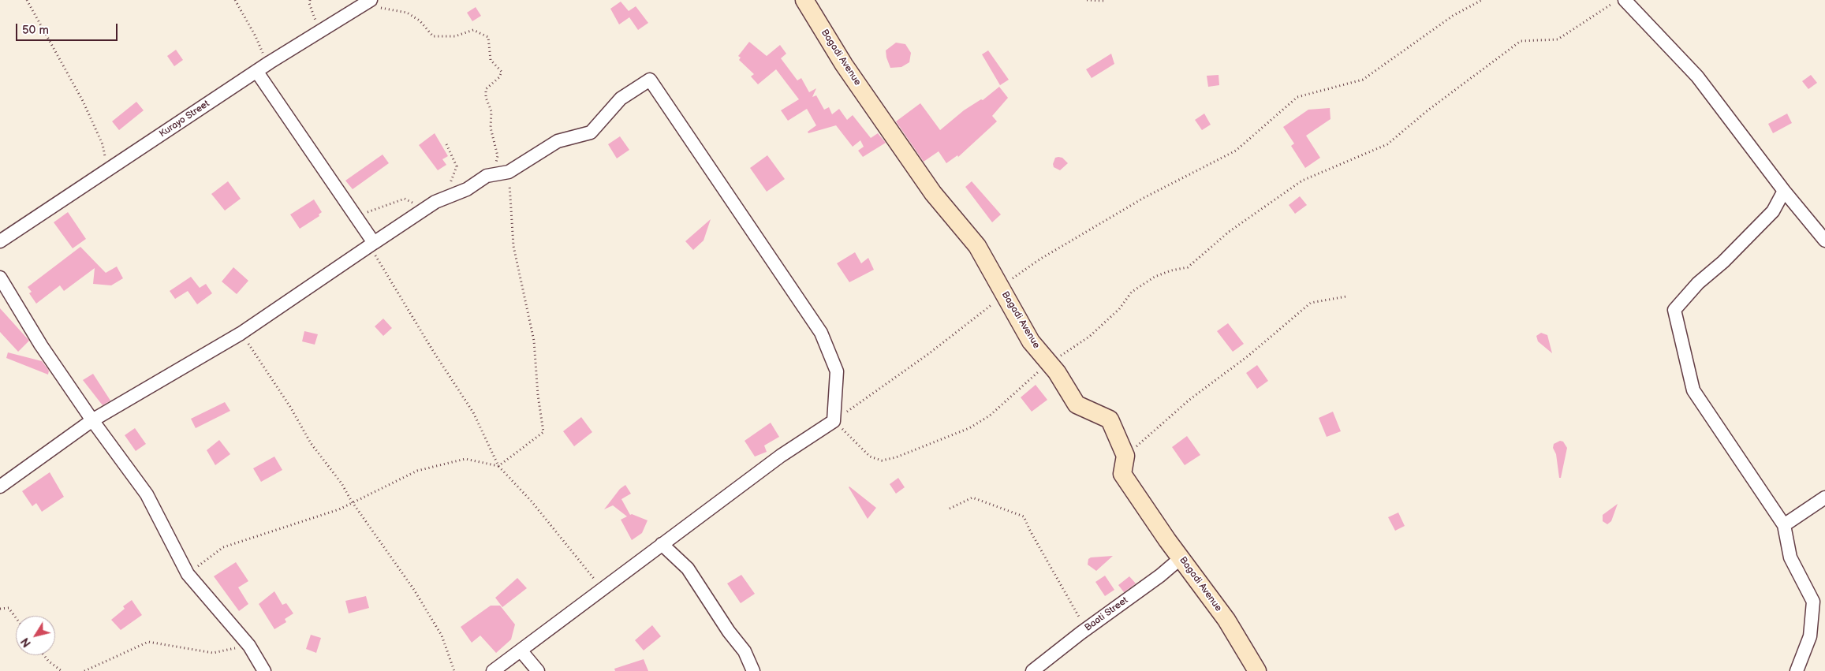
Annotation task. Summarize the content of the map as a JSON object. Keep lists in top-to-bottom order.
{
  "streets": {
    "street": ["Bagadi Avenue", "Kurayo Street", "Baati Street"]
  },
  "crossings": [
    ["Bagadi Avenue", "Baati Street"]
  ],
  "scale_bar": "50 m",
  "north": "bottom left"
}
